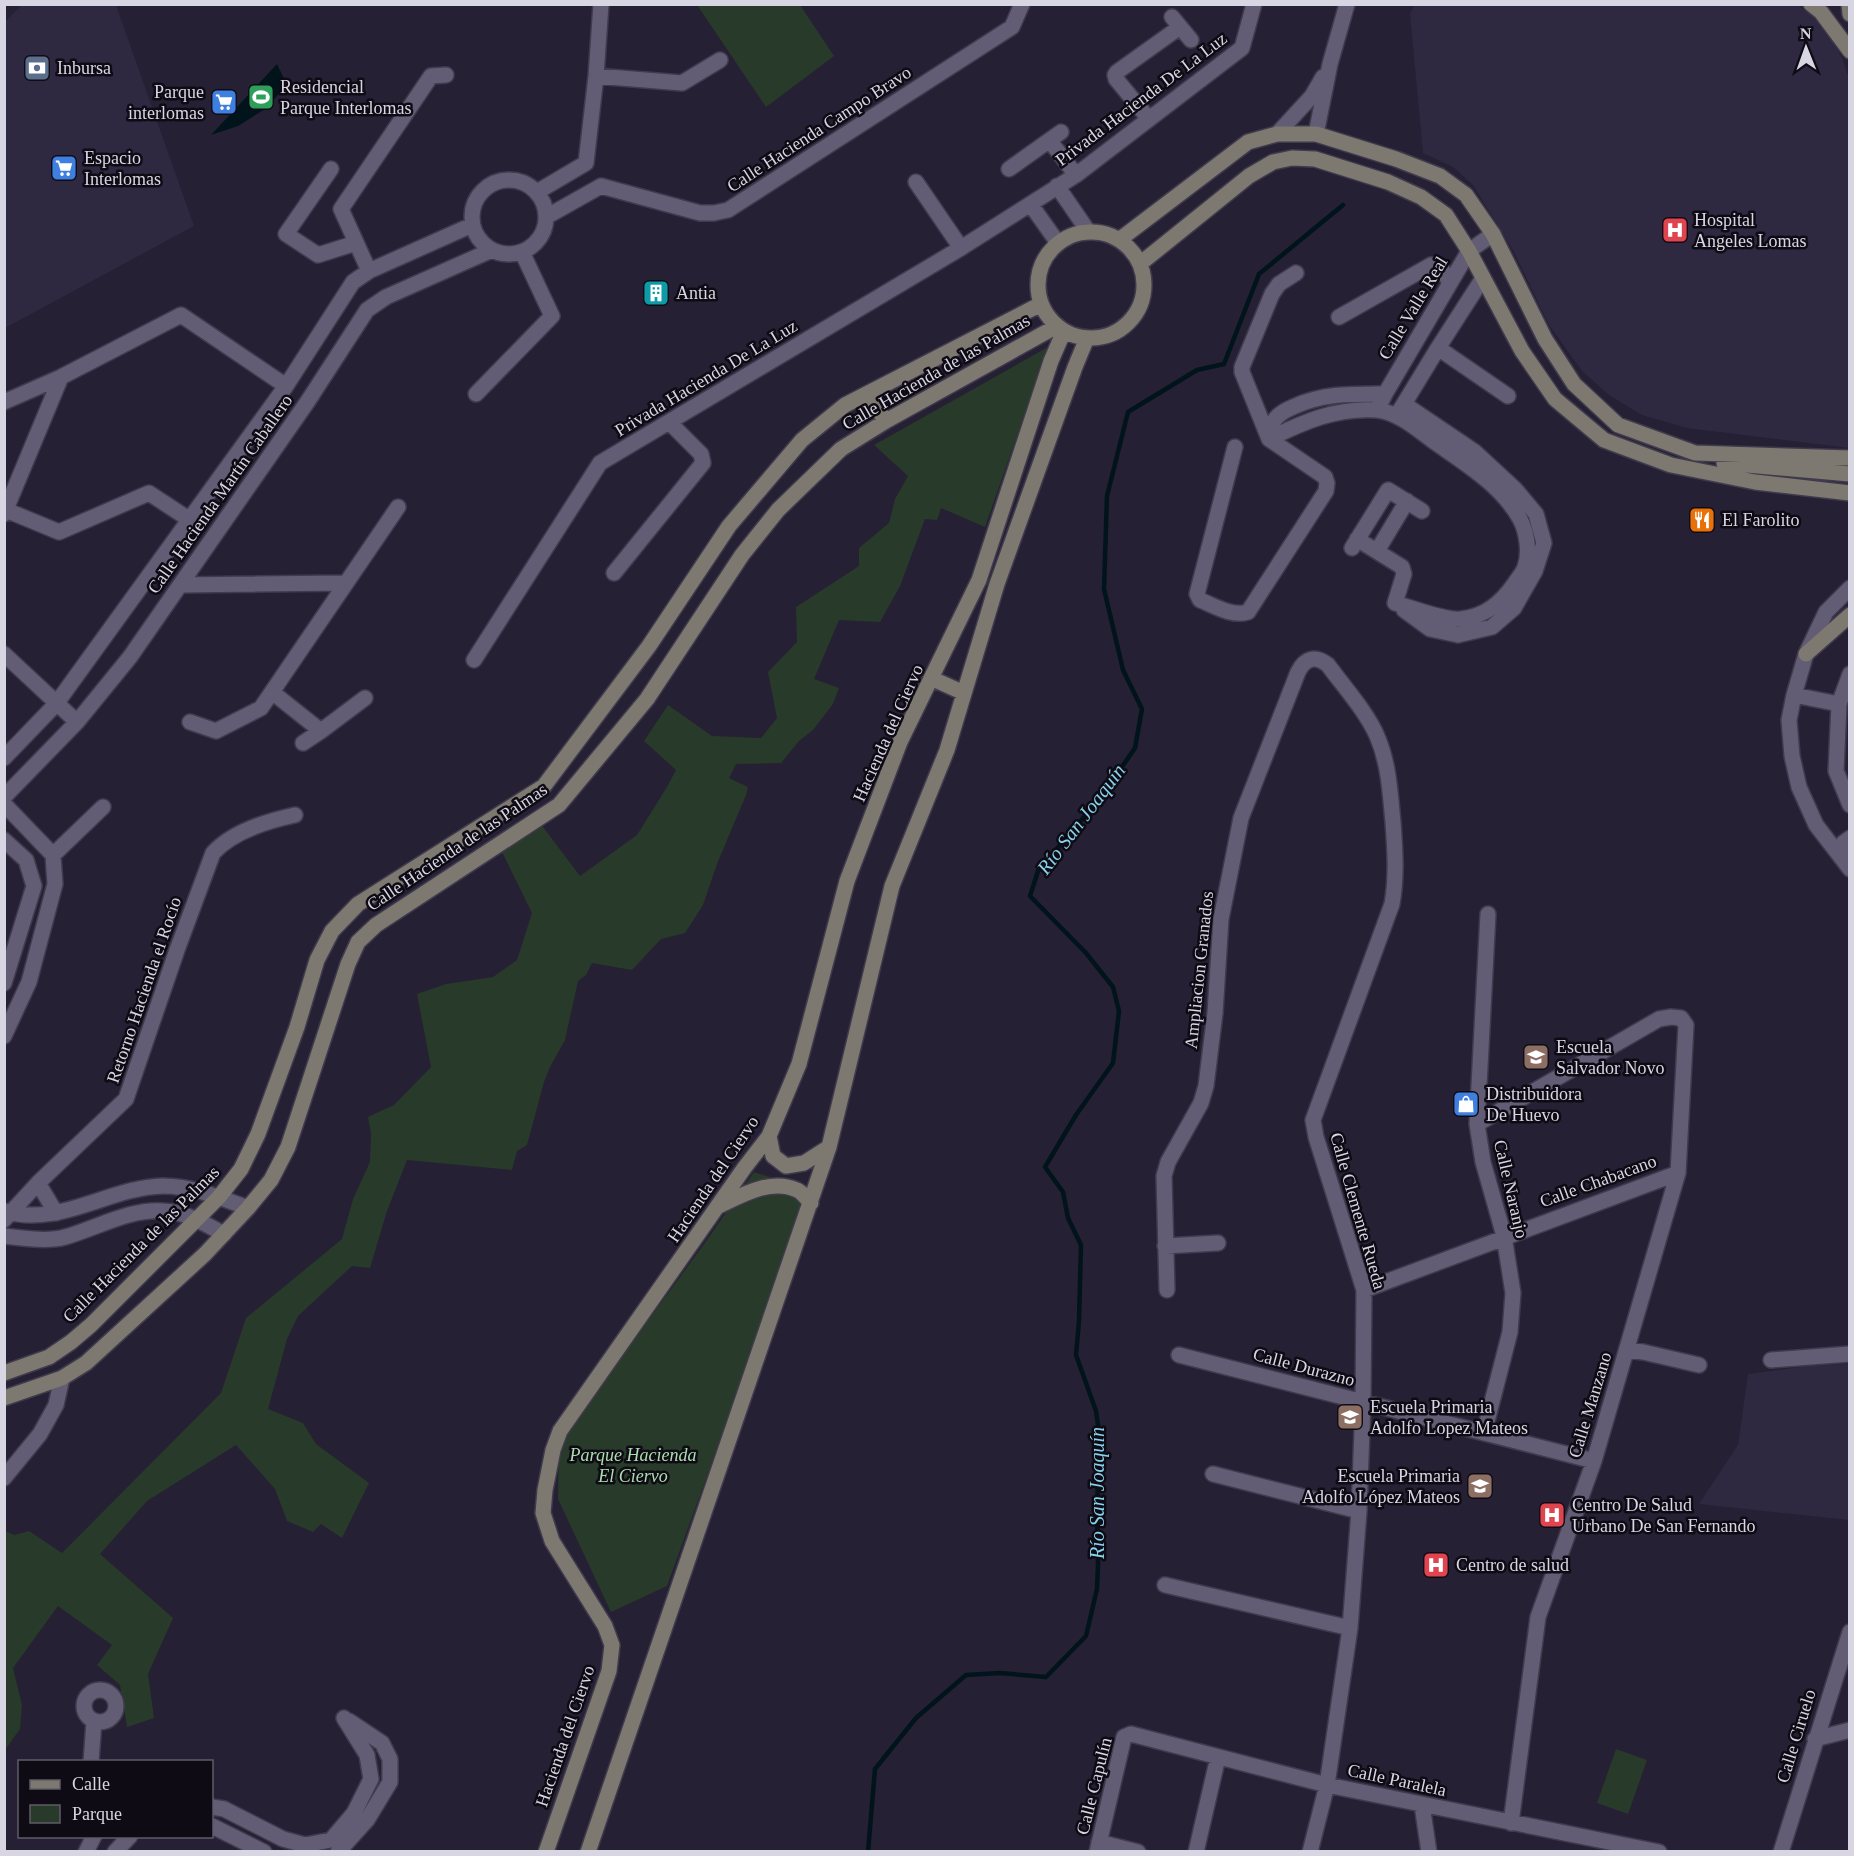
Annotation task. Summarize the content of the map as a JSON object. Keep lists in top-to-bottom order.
{
  "streets": {
    "main road": ["Calle Hacienda de las Palmas", "Hacienda del Ciervo"],
    "street": [
      "Privada Hacienda De La Luz",
      "Calle Hacienda Campo Bravo",
      "Calle Valle Real",
      "Calle Hacienda Martín Caballero",
      "Ampliacion Granados",
      "Retorno Hacienda el Rocío",
      "Calle Chabacano",
      "Calle Naranjo",
      "Calle Clemente Rueda",
      "Calle Durazno",
      "Calle Manzano",
      "Calle Ciruelo",
      "Calle Paralela",
      "Calle Capulín"
    ]
  },
  "crossings": [
    ["Privada Hacienda De La Luz", "Calle Hacienda de las Palmas"],
    ["Privada Hacienda De La Luz", "Hacienda del Ciervo"],
    ["Calle Hacienda Campo Bravo", "Calle Hacienda Martín Caballero"],
    ["Calle Hacienda de las Palmas", "Hacienda del Ciervo"],
    ["Ampliacion Granados", "Calle Clemente Rueda"],
    ["Calle Chabacano", "Calle Naranjo"],
    ["Calle Chabacano", "Calle Clemente Rueda"],
    ["Calle Chabacano", "Calle Manzano"],
    ["Calle Naranjo", "Calle Durazno"],
    ["Calle Naranjo", "Calle Manzano"],
    ["Calle Clemente Rueda", "Calle Durazno"],
    ["Calle Clemente Rueda", "Calle Paralela"],
    ["Calle Durazno", "Calle Manzano"],
    ["Calle Manzano", "Calle Paralela"],
    ["Calle Paralela", "Calle Capulín"]
  ],
  "water": ["Río San Joaquín"],
  "parks": ["Parque Hacienda El Ciervo"],
  "places": {
    "bank": ["Inbursa"],
    "sports": ["Residencial Parque Interlomas"],
    "supermarket": ["Parque interlomas", "Espacio Interlomas"],
    "hospital": ["Hospital Angeles Lomas", "Centro De Salud Urbano De San Fernando", "Centro de salud"],
    "building": ["Antia"],
    "restaurant": ["El Farolito"],
    "school or university": ["Escuela Salvador Novo", "Escuela Primaria Adolfo Lopez Mateos", "Escuela Primaria Adolfo López Mateos"],
    "shop": ["Distribuidora De Huevo"]
  },
  "legend": ["Calle", "Parque"],
  "north": "top"
}
